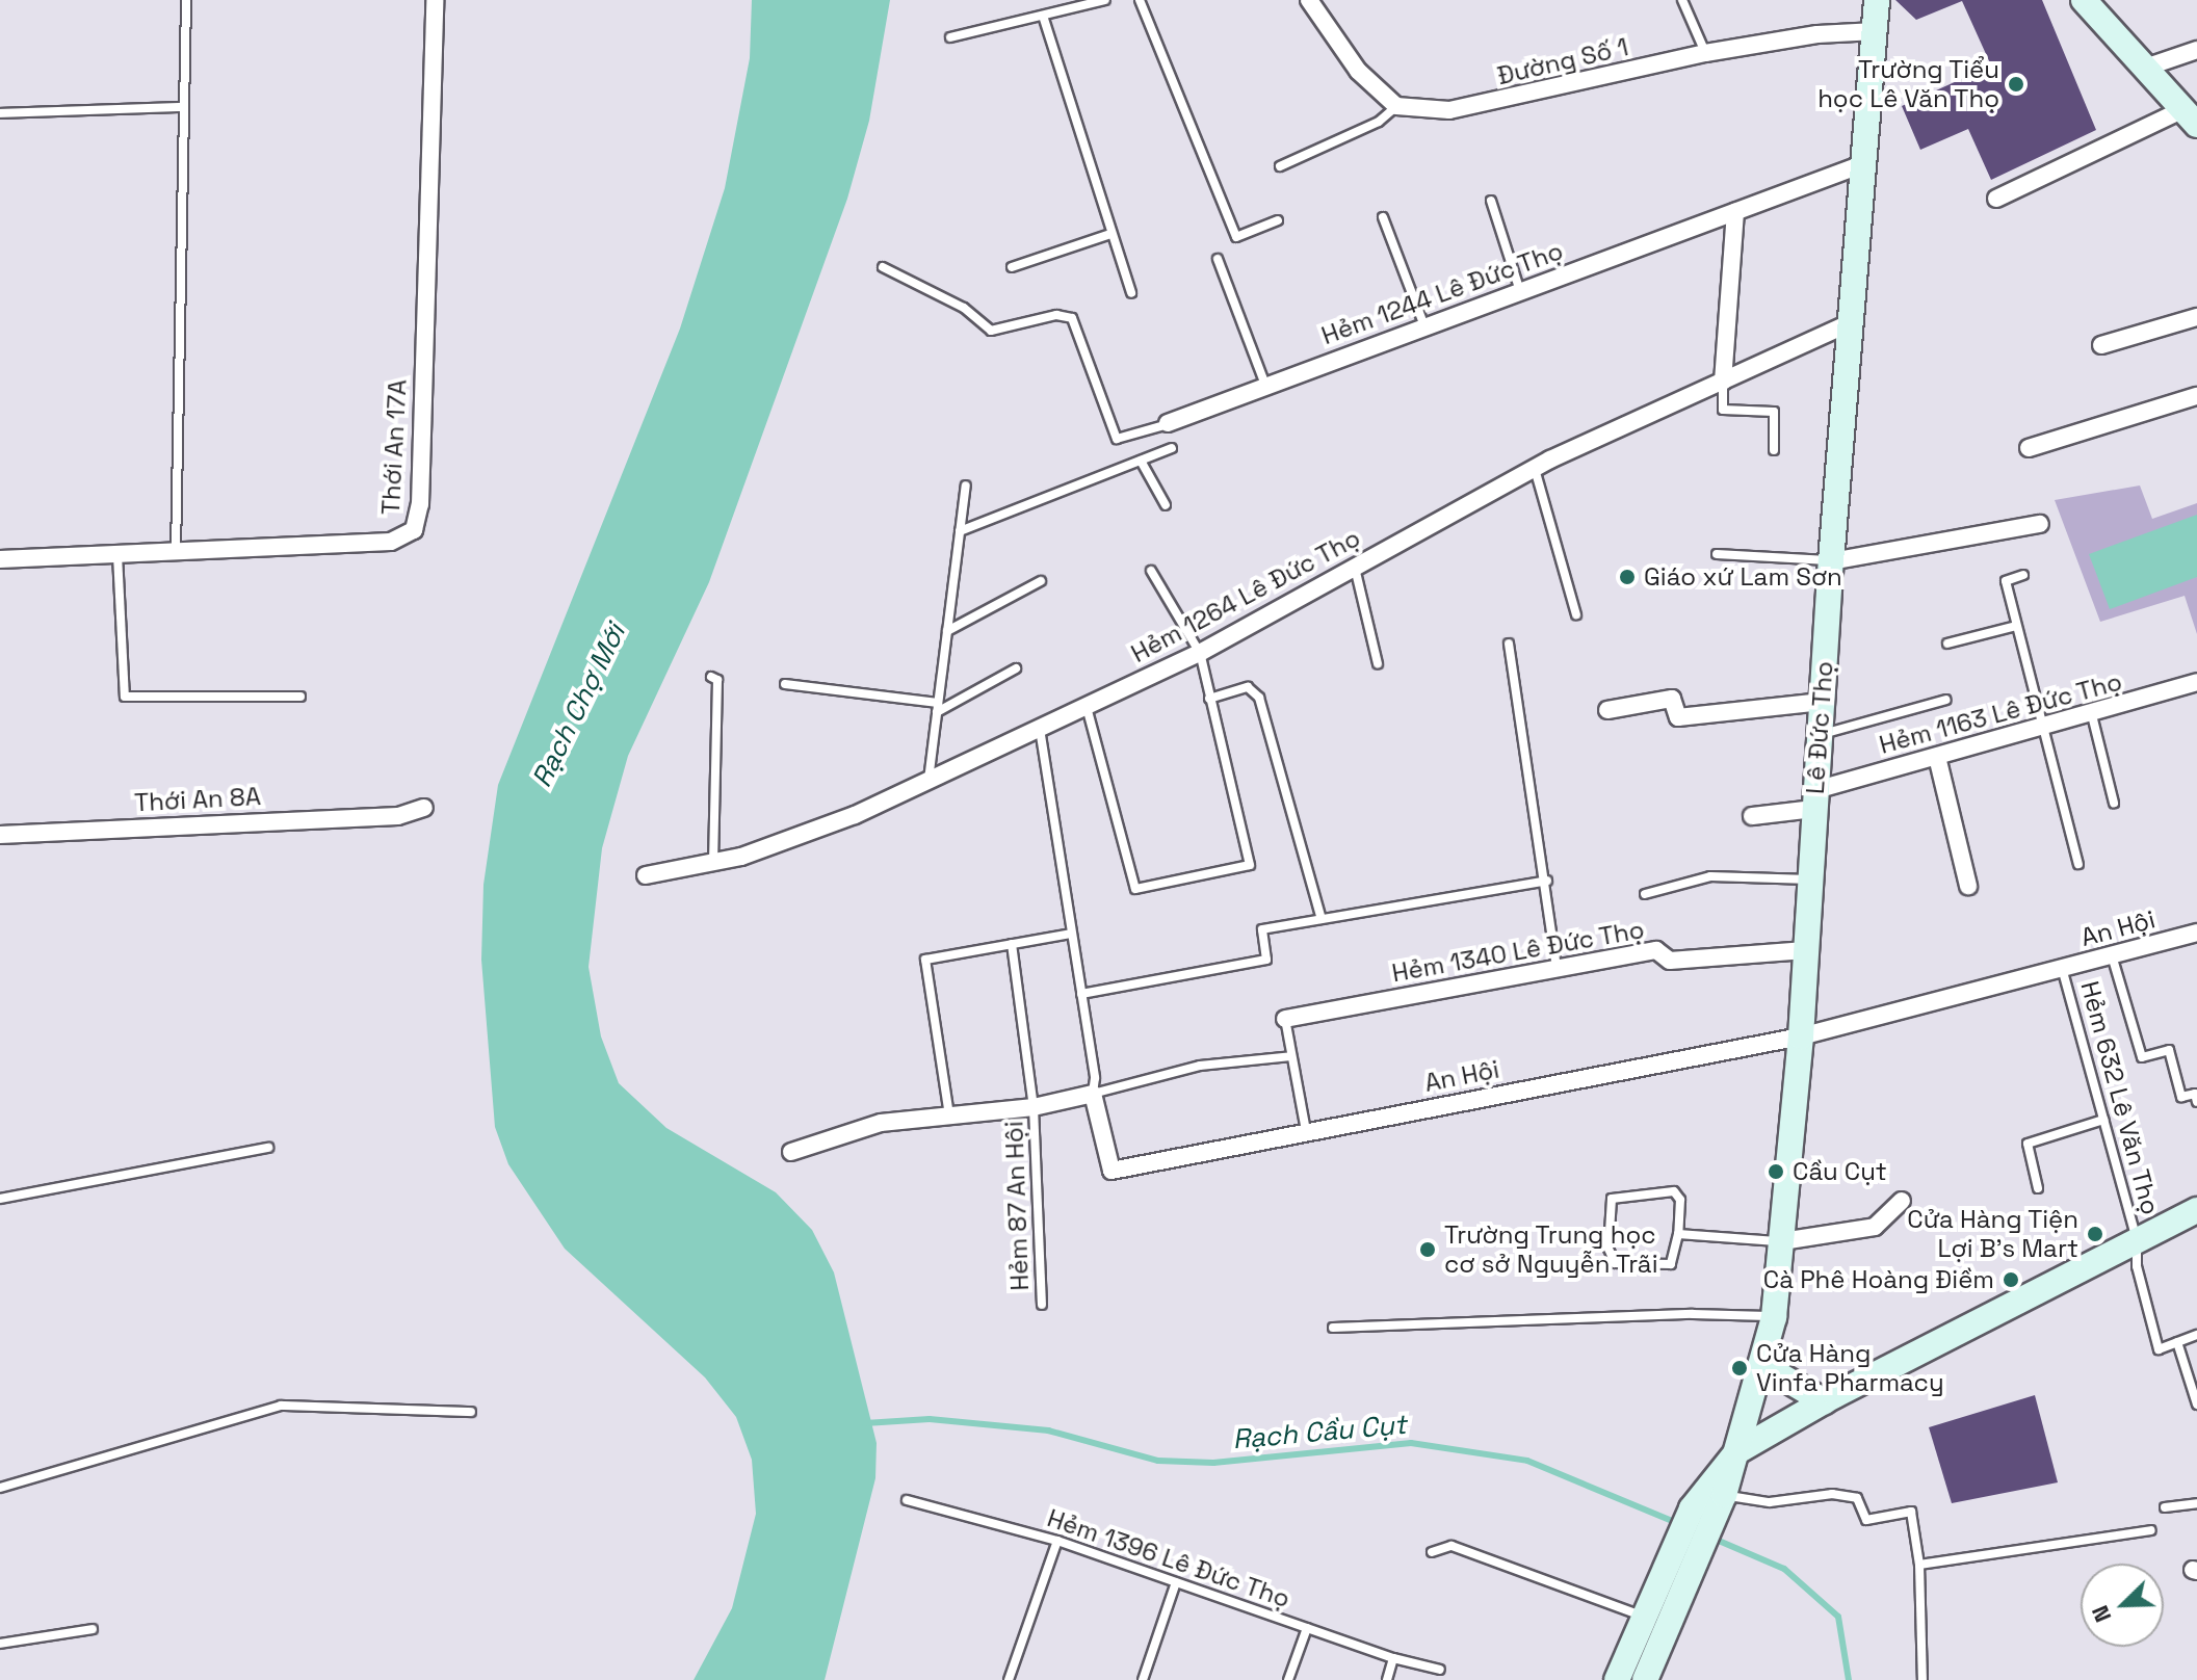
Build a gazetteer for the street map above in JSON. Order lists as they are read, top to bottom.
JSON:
{
  "streets": {
    "main road": ["Lê Đức Thọ"],
    "street": [
      "Đường Số 1",
      "Hẻm 1244 Lê Đức Thọ",
      "Thới An 17A",
      "Hẻm 1264 Lê Đức Thọ",
      "Hẻm 1163 Lê Đức Thọ",
      "Thới An 8A",
      "An Hội",
      "Hẻm 1340 Lê Đức Thọ"
    ],
    "lane": ["Hẻm 632 Lê Văn Thọ", "Hẻm 87 An Hội", "Hẻm 1396 Lê Đức Thọ"]
  },
  "crossings": [
    ["Đường Số 1", "Lê Đức Thọ"],
    ["Hẻm 1244 Lê Đức Thọ", "Lê Đức Thọ"],
    ["Hẻm 1264 Lê Đức Thọ", "Lê Đức Thọ"],
    ["Hẻm 1163 Lê Đức Thọ", "Lê Đức Thọ"],
    ["Lê Đức Thọ", "An Hội"],
    ["Lê Đức Thọ", "Hẻm 1340 Lê Đức Thọ"],
    ["An Hội", "Hẻm 632 Lê Văn Thọ"]
  ],
  "water": ["Rạch Chợ Mới", "Rạch Cầu Cụt"],
  "places": [
    "Trường Tiểu học Lê Văn Thọ",
    "Giáo xứ Lam Sơn",
    "Cầu Cụt",
    "Cửa Hàng Tiện Lợi B's Mart",
    "Trường Trung học cơ sở Nguyễn Trãi",
    "Cà Phê Hoàng Điềm",
    "Cửa Hàng Vinfa Pharmacy"
  ],
  "north": "bottom left"
}
